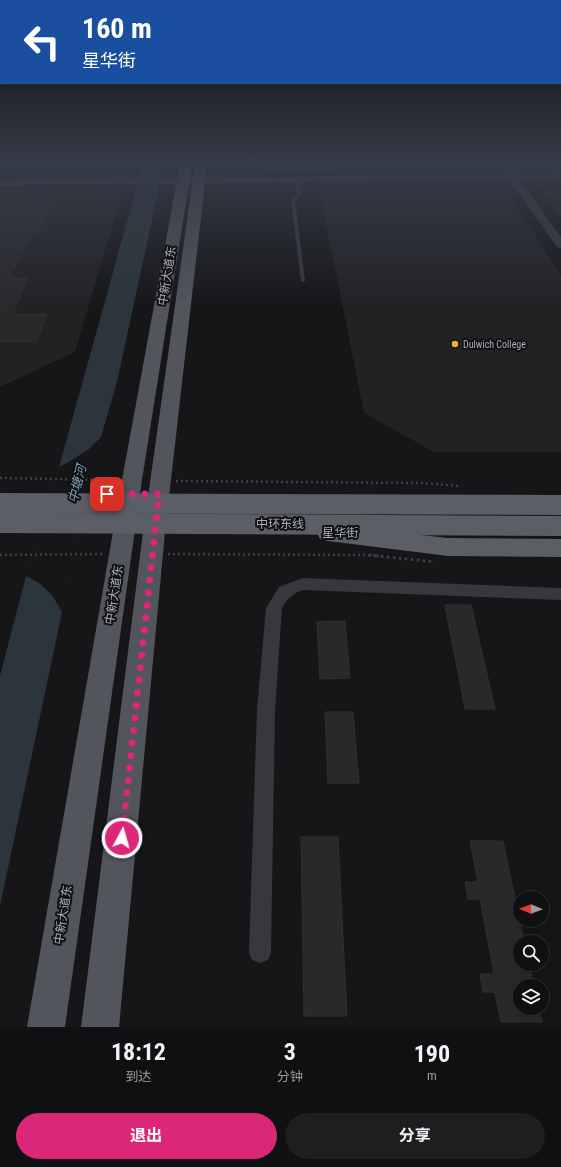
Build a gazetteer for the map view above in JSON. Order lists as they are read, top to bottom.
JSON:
{
  "streets": {
    "highway": ["中环东线"],
    "main road": ["中新大道东", "星华街"]
  },
  "crossings": [
    ["中新大道东", "星华街"]
  ],
  "water": ["中塘河"],
  "places": ["Dulwich College"],
  "north": "left",
  "page": {
    "turn": ["160 m", "星华街"],
    "eta": [
      "18:12",
      "到达",
      "3",
      "分钟",
      "190",
      "m"
    ],
    "buttons": ["退出", "分享"]
  }
}
